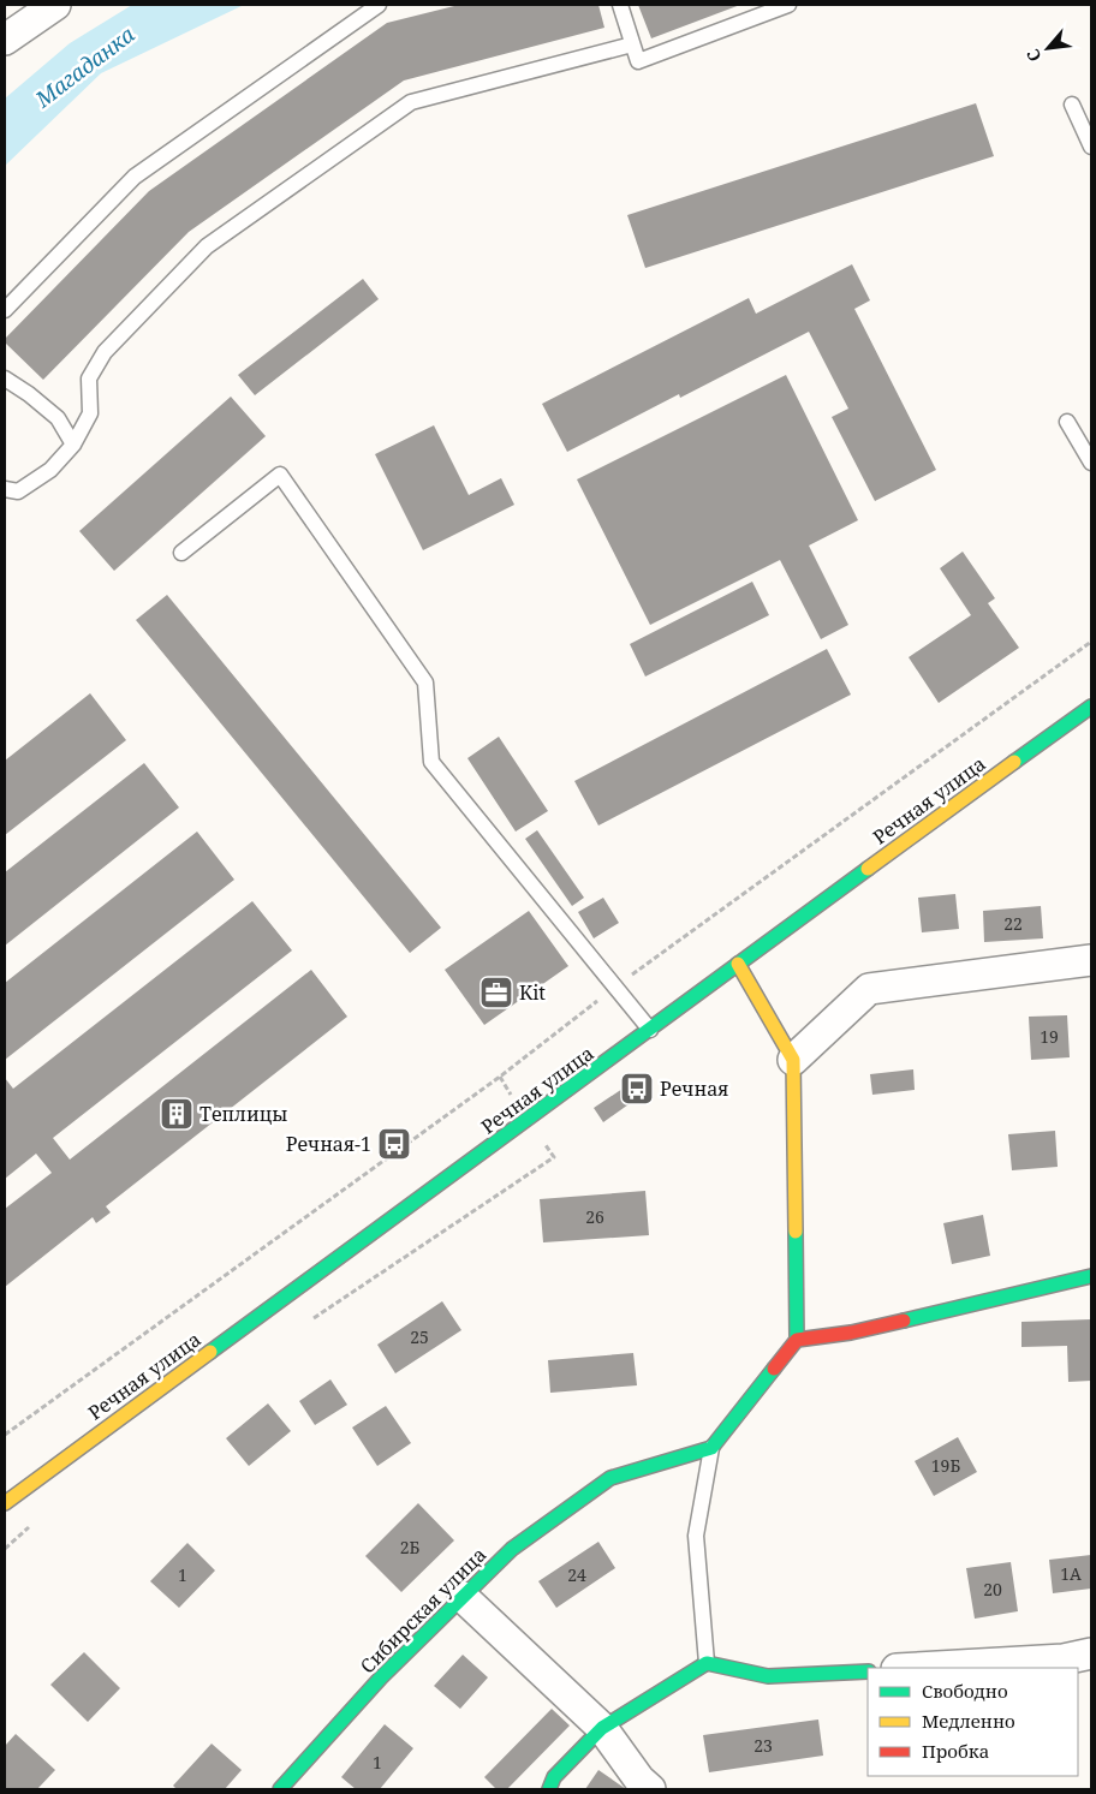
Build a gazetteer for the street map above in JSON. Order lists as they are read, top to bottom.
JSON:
{
  "streets": {
    "street": ["Речная улица", "Сибирская улица"]
  },
  "water": ["Магаданка"],
  "places": {
    "office": ["Kit"],
    "bus stop": ["Речная", "Речная-1"],
    "building": ["Теплицы"]
  },
  "house_numbers": [
    "22",
    "19",
    "26",
    "25",
    "19Б",
    "2Б",
    "1А",
    "1",
    "24",
    "20",
    "23",
    "1"
  ],
  "legend": ["Свободно", "Медленно", "Пробка"],
  "north": "bottom left"
}
